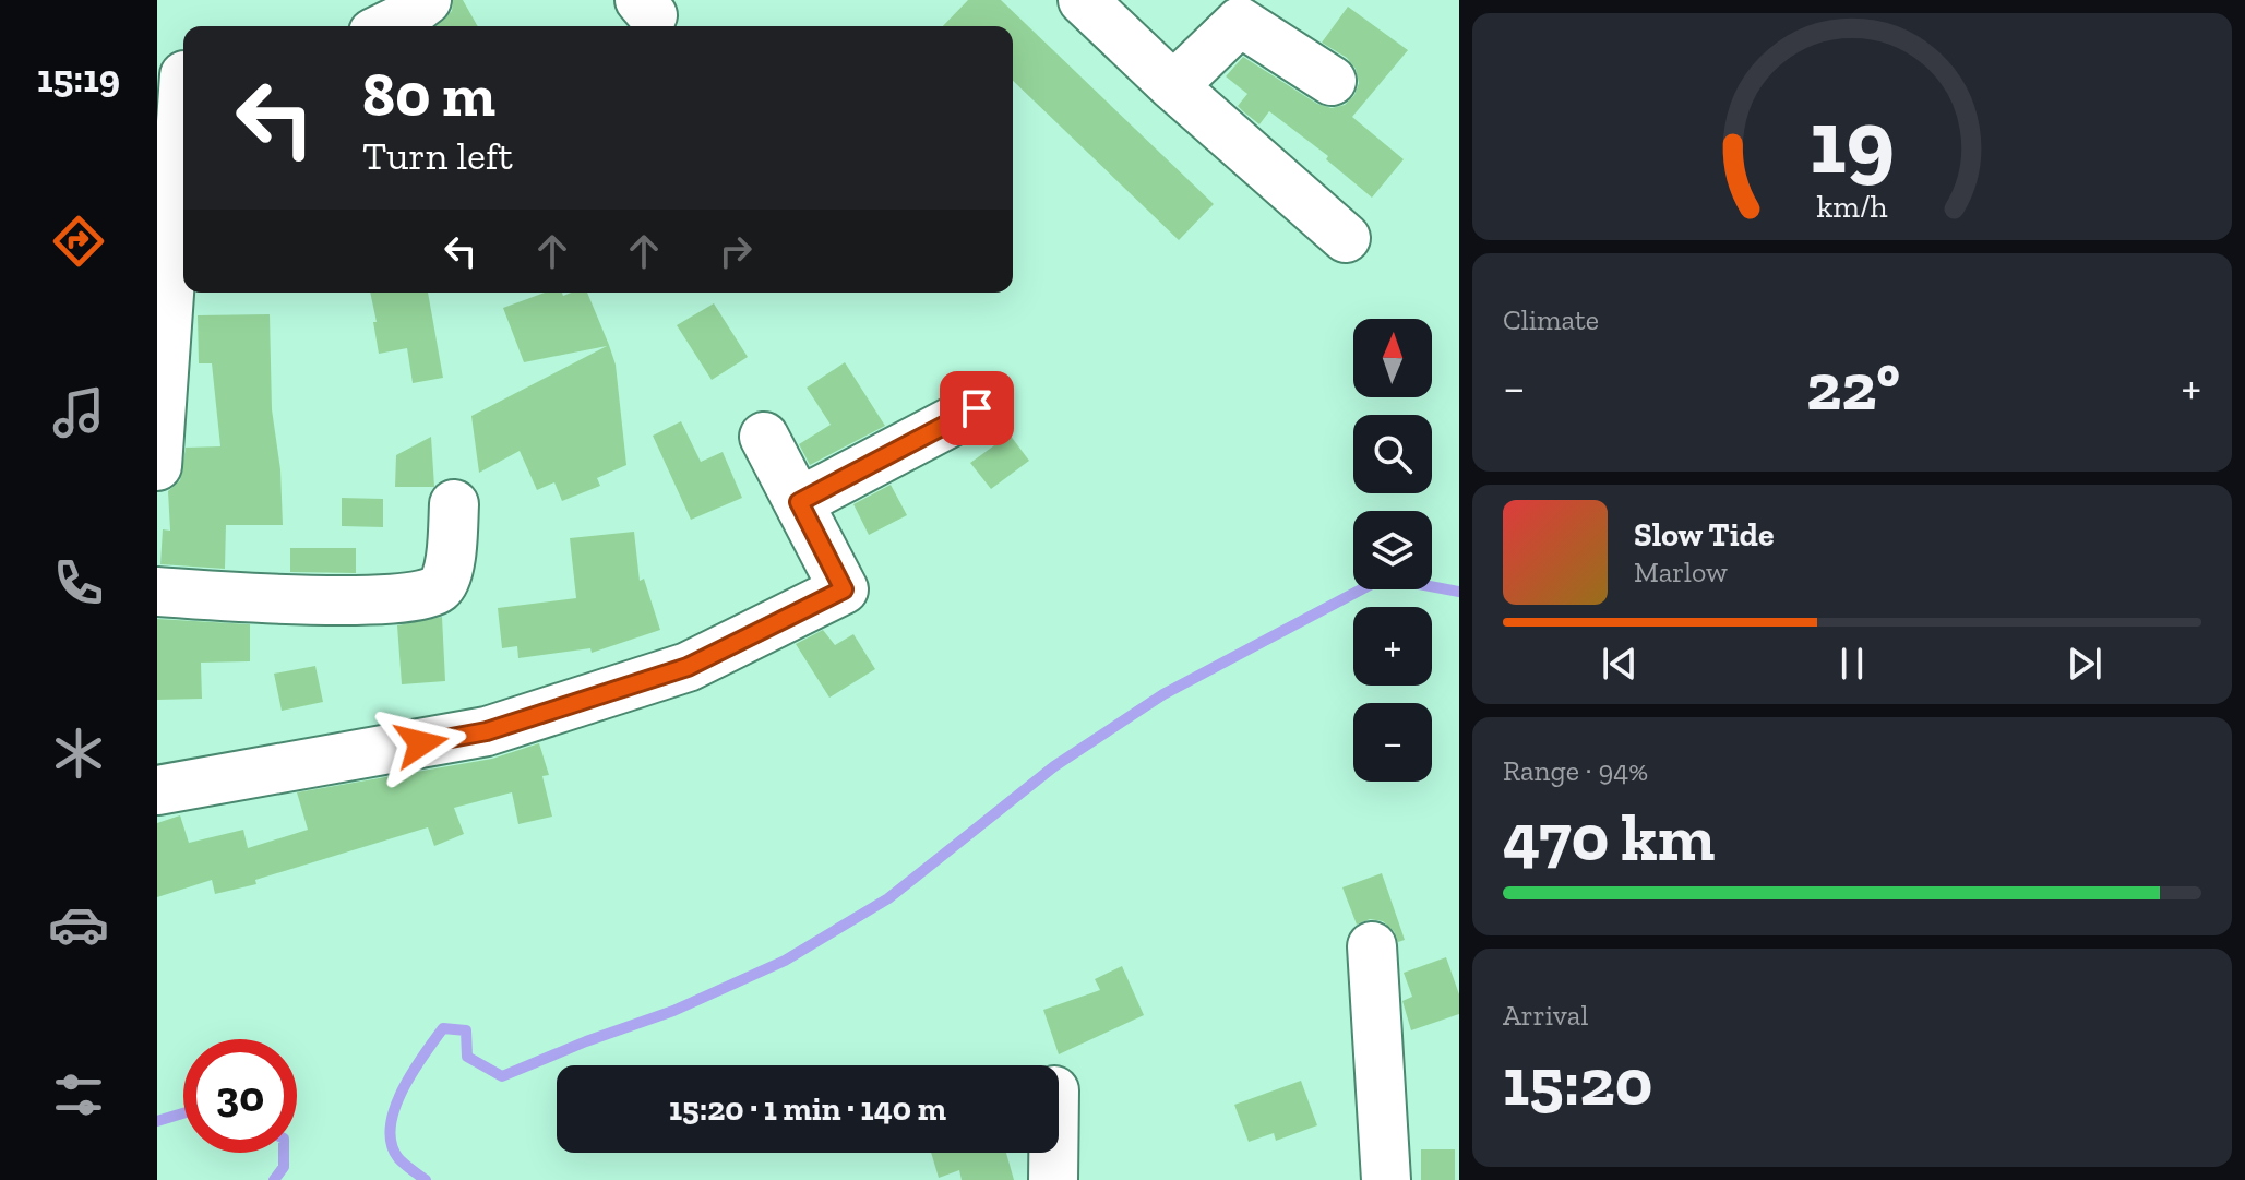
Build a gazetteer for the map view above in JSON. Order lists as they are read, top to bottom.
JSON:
{
  "north": "top",
  "page": {
    "tabs": "15:19",
    "turn": ["80 m", "Turn left"],
    "tile": [
      "Climate",
      ["Range · 94%", "470 km"],
      ["Arrival", "15:20"]
    ],
    "map_buttons": ["+", "−"],
    "heat": ["−", "22°", "+"],
    "song": ["Slow Tide", "Marlow"],
    "limit": "30",
    "trip": "15:20 · 1 min · 140 m",
    "gauge": ["19", "km/h"]
  }
}
